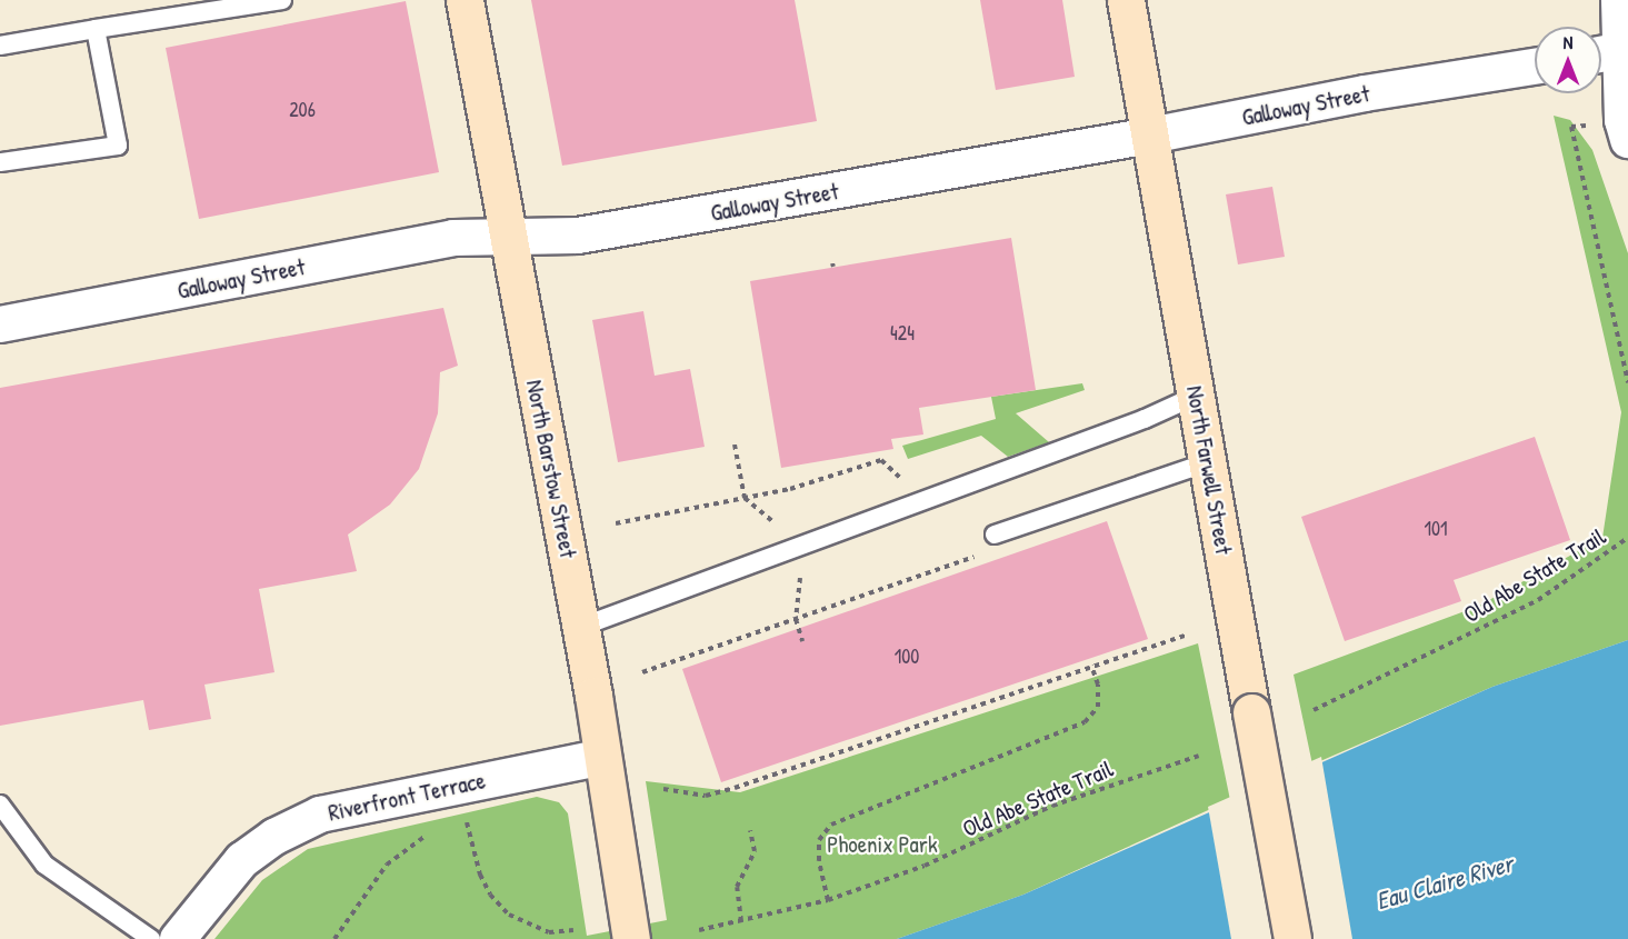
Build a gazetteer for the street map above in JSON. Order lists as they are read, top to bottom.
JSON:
{
  "streets": {
    "main road": ["North Barstow Street", "North Farwell Street"],
    "street": ["Galloway Street", "Riverfront Terrace"],
    "path": ["Old Abe State Trail"]
  },
  "crossings": [
    ["Galloway Street", "North Barstow Street"],
    ["Galloway Street", "North Farwell Street"],
    ["North Barstow Street", "Riverfront Terrace"]
  ],
  "water": ["Eau Claire River"],
  "parks": ["Phoenix Park"],
  "house_numbers": [
    "206",
    "424",
    "101",
    "100"
  ],
  "north": "top"
}
